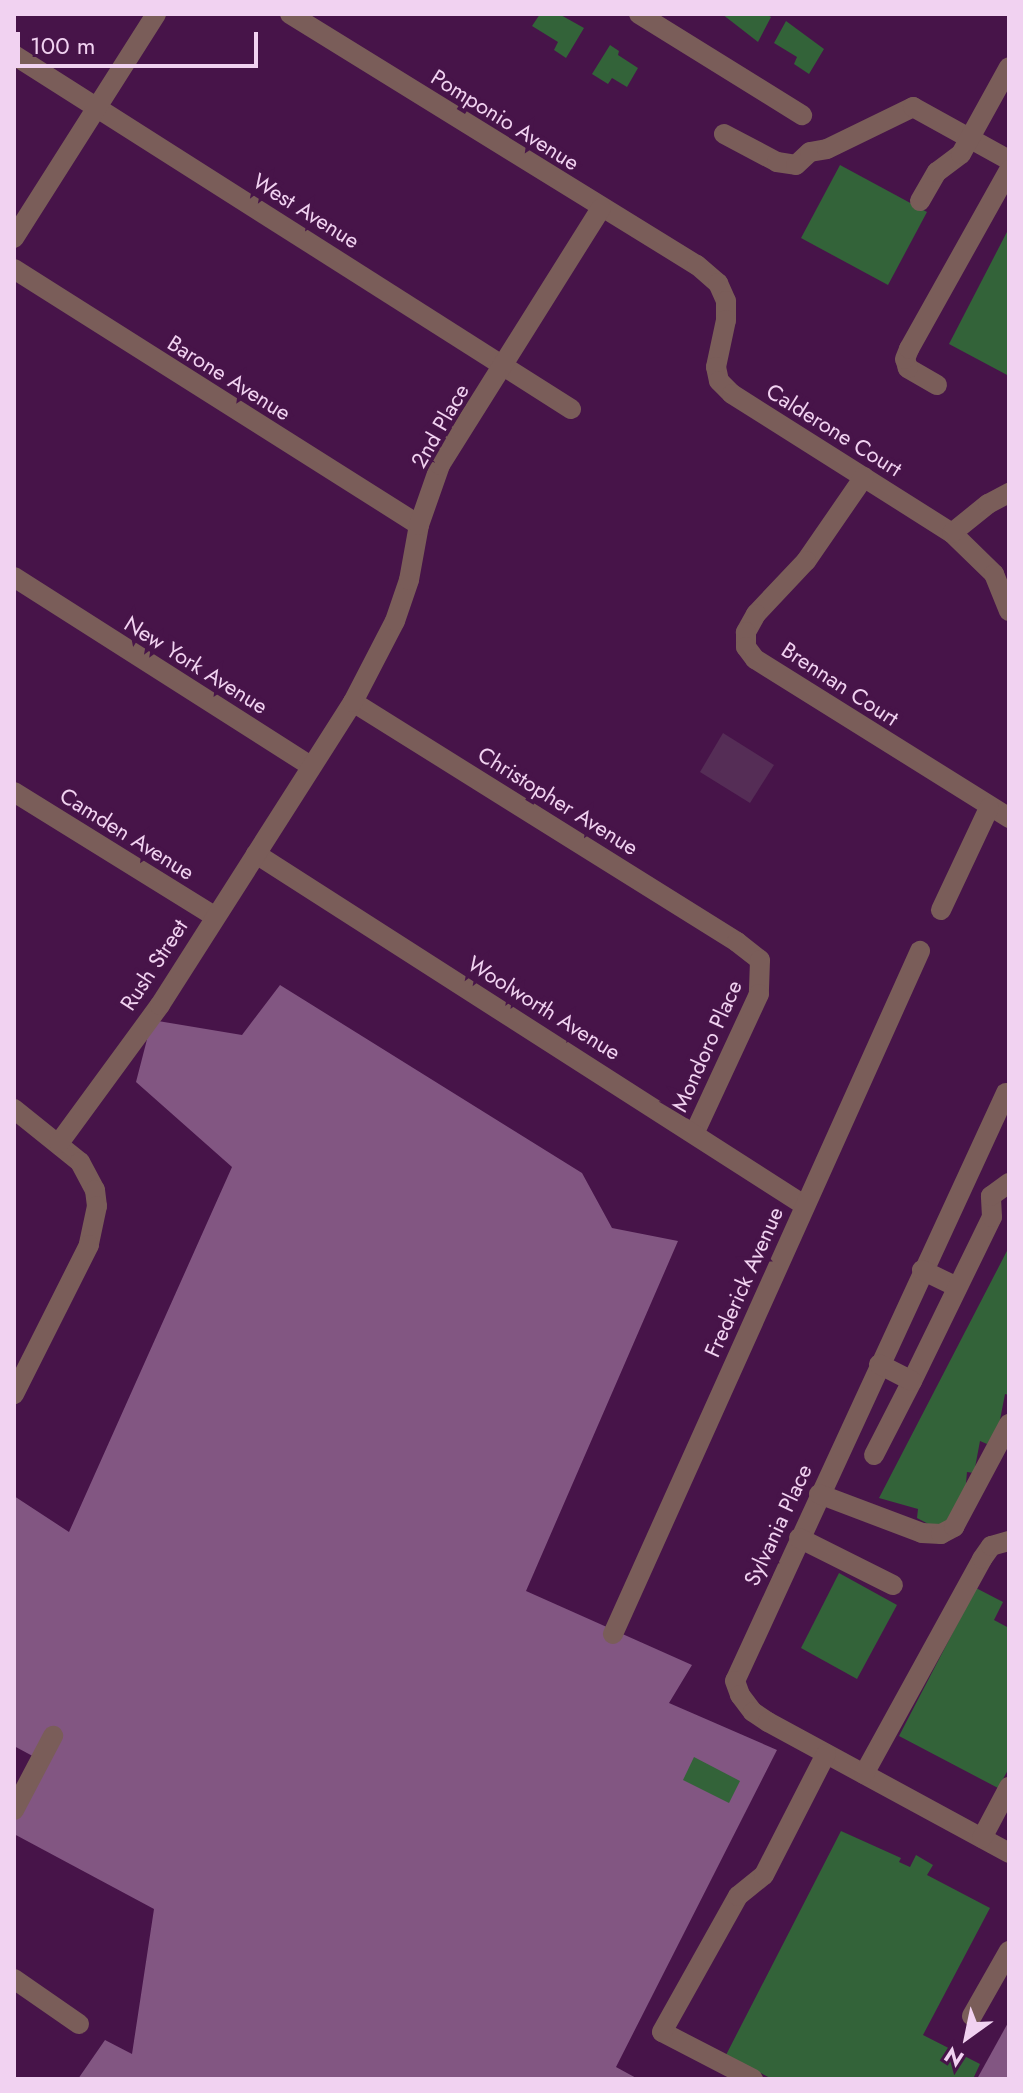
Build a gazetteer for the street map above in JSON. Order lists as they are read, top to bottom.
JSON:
{
  "streets": {
    "street": [
      "Pomponio Avenue",
      "West Avenue",
      "Barone Avenue",
      "2nd Place",
      "Calderone Court",
      "New York Avenue",
      "Brennan Court",
      "Christopher Avenue",
      "Camden Avenue",
      "Rush Street",
      "Woolworth Avenue",
      "Mondoro Place",
      "Frederick Avenue",
      "Sylvania Place"
    ]
  },
  "crossings": [
    ["Pomponio Avenue", "2nd Place"],
    ["Pomponio Avenue", "Calderone Court"],
    ["West Avenue", "2nd Place"],
    ["Barone Avenue", "2nd Place"],
    ["2nd Place", "New York Avenue"],
    ["2nd Place", "Christopher Avenue"],
    ["2nd Place", "Rush Street"],
    ["Calderone Court", "Brennan Court"],
    ["New York Avenue", "Rush Street"],
    ["Christopher Avenue", "Mondoro Place"],
    ["Camden Avenue", "Rush Street"],
    ["Rush Street", "Woolworth Avenue"],
    ["Woolworth Avenue", "Mondoro Place"],
    ["Woolworth Avenue", "Frederick Avenue"]
  ],
  "scale_bar": "100 m",
  "north": "bottom left"
}
